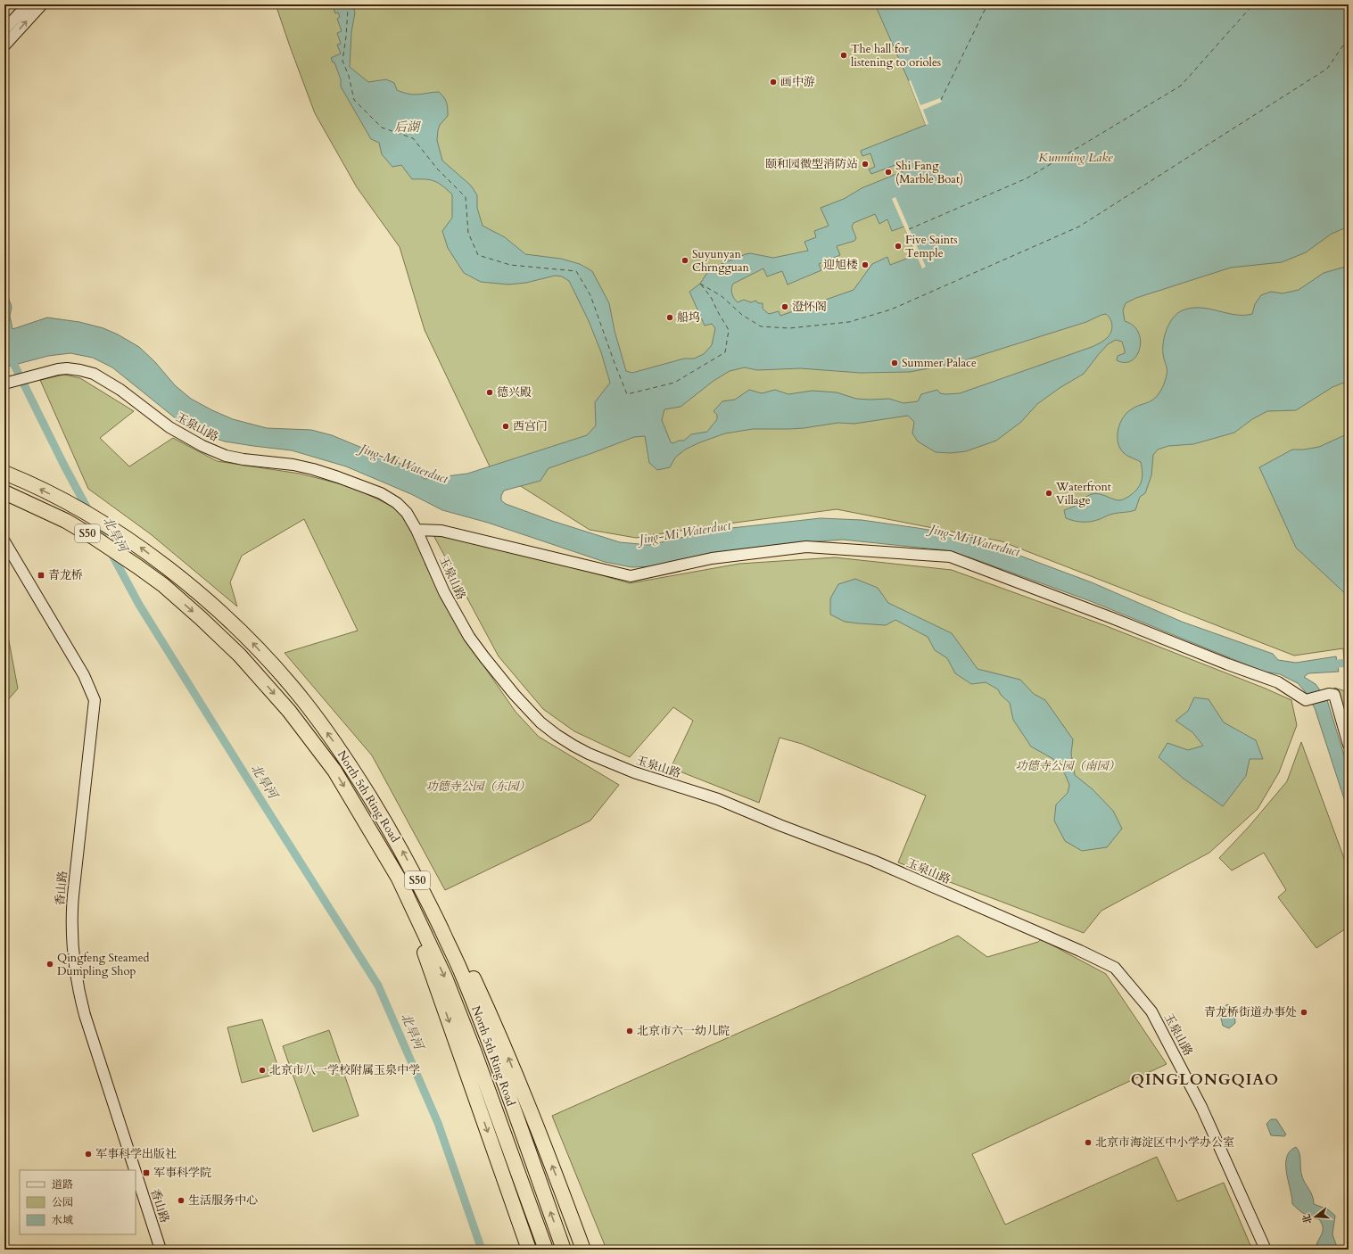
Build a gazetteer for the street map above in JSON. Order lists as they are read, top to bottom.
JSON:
{
  "streets": {
    "highway": ["S50", "North 5th Ring Road"],
    "street": ["玉泉山路", "香山路"]
  },
  "districts": ["QINGLONGQIAO"],
  "water": [
    "后湖",
    "Kunming Lake",
    "Jing-Mi Waterduct",
    "北旱河"
  ],
  "parks": ["功德寺公园（南园）", "功德寺公园（东园）"],
  "places": {
    "other": [
      "The hall for listening to orioles",
      "画中游",
      "颐和园微型消防站",
      "Shi Fang (Marble Boat)",
      "Five Saints Temple",
      "Suyunyan Chrngguan",
      "迎旭楼",
      "澄怀阁",
      "船坞",
      "Summer Palace",
      "德兴殿",
      "西宫门",
      "Waterfront Village",
      "Qingfeng Steamed Dumpling Shop",
      "青龙桥街道办事处",
      "北京市六一幼儿院",
      "北京市八一学校附属玉泉中学",
      "北京市海淀区中小学办公室",
      "军事科学出版社",
      "生活服务中心"
    ],
    "transit": ["青龙桥", "军事科学院"]
  },
  "legend": ["道路", "公园", "水域"],
  "north": "left"
}
